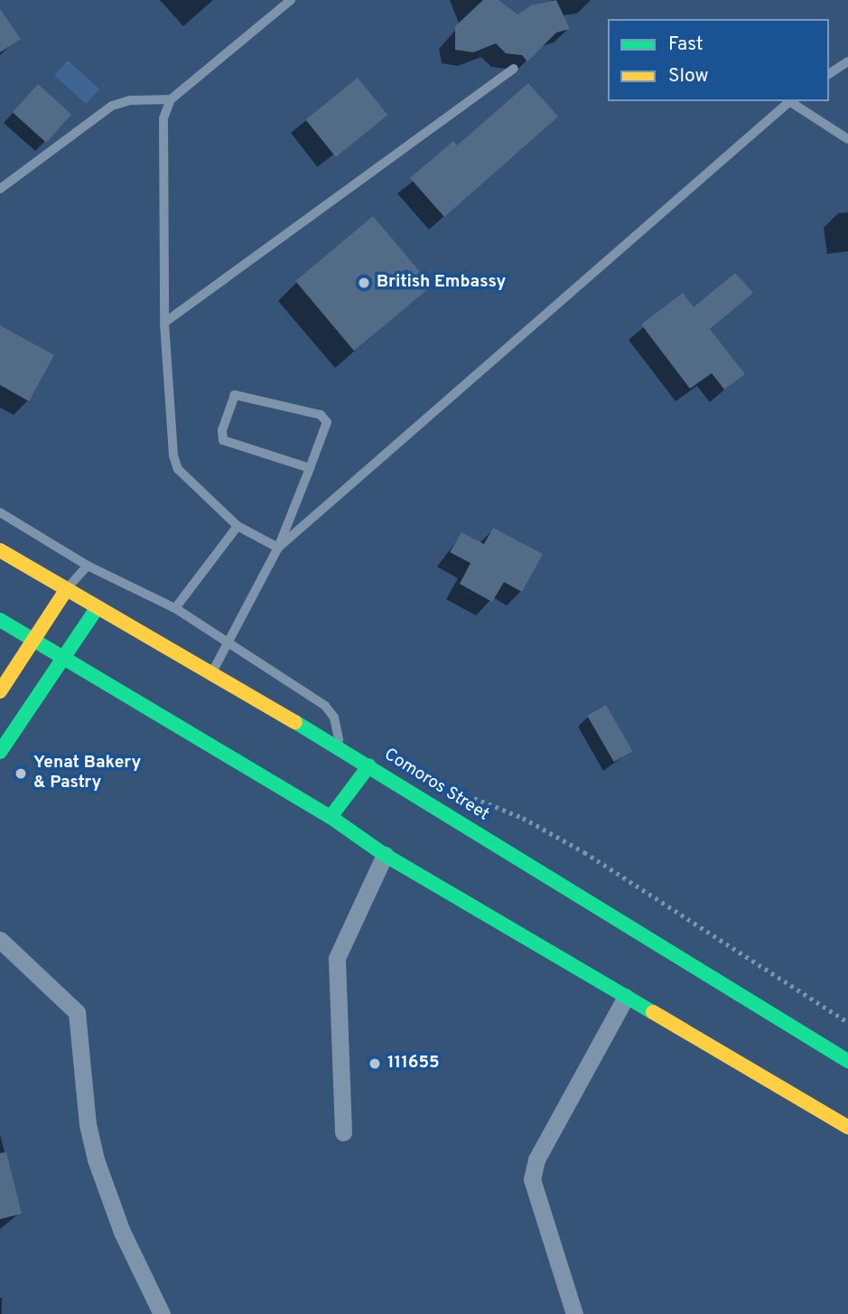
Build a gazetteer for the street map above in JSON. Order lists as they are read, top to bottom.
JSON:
{
  "streets": {
    "main road": ["Comoros Street"]
  },
  "places": ["British Embassy", "Yenat Bakery & Pastry", "111655"],
  "legend": ["Fast", "Slow"]
}
